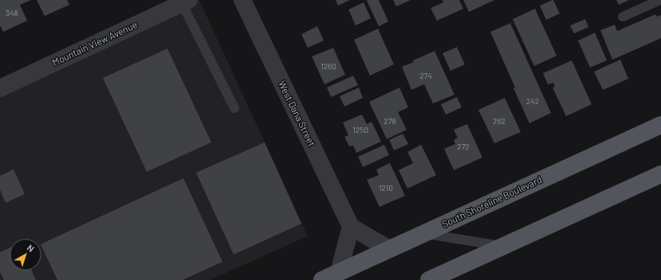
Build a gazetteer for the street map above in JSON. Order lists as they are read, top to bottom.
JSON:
{
  "streets": {
    "main road": ["South Shoreline Boulevard"],
    "street": ["Mountain View Avenue", "West Dana Street"]
  },
  "house_numbers": [
    "348",
    "1260",
    "274",
    "242",
    "278",
    "262",
    "1250",
    "272",
    "1210"
  ],
  "north": "top right"
}
